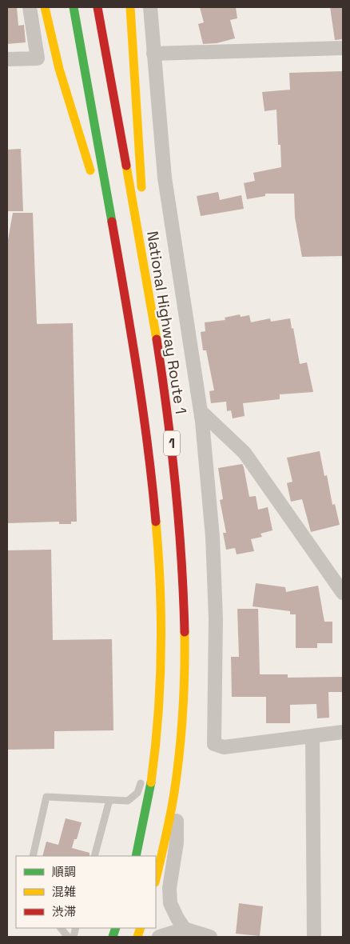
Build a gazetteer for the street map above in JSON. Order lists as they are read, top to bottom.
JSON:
{
  "streets": {
    "highway": ["National Highway Route 1", "1"]
  },
  "crossings": [
    ["National Highway Route 1", "1"]
  ],
  "legend": ["順調", "混雑", "渋滞"]
}
